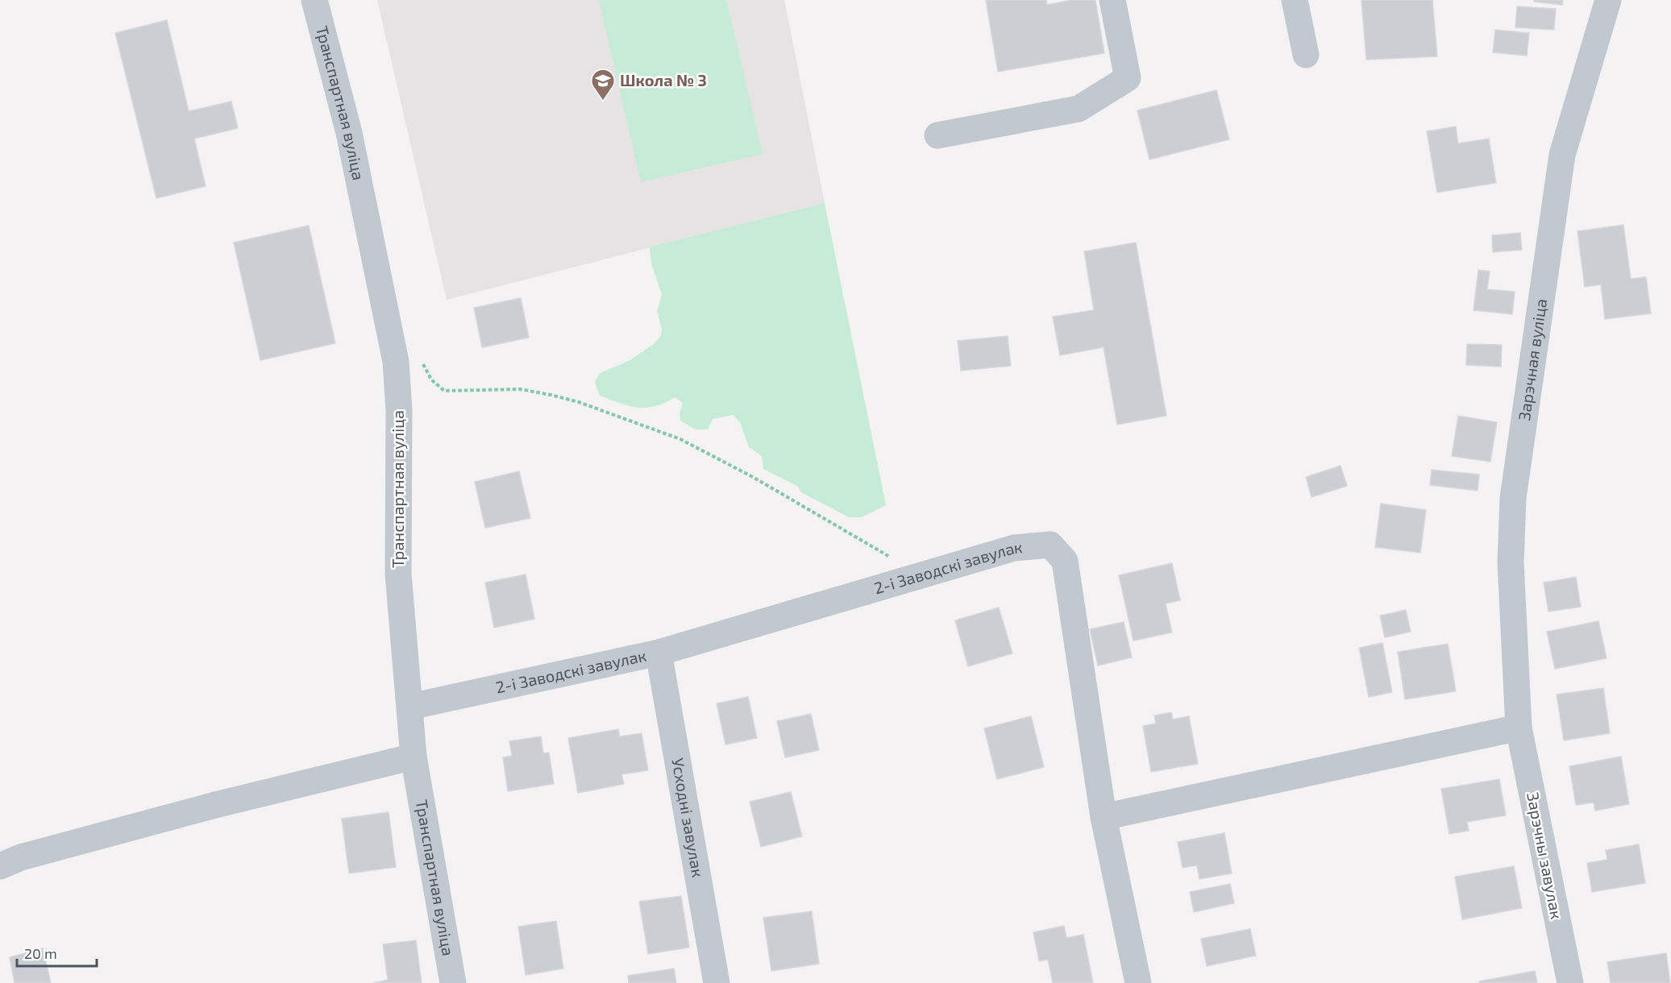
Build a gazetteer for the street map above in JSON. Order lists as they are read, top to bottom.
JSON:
{
  "streets": {
    "street": [
      "Транспартная вуліца",
      "Зарэчная вуліца",
      "2-і Заводскі завулак",
      "Усходні завулак",
      "Зарэчны завулак"
    ]
  },
  "crossings": [
    ["Транспартная вуліца", "2-і Заводскі завулак"],
    ["Зарэчная вуліца", "Зарэчны завулак"],
    ["2-і Заводскі завулак", "Усходні завулак"]
  ],
  "places": {
    "school or university": ["Школа № 3"]
  },
  "scale_bar": "20 m"
}
